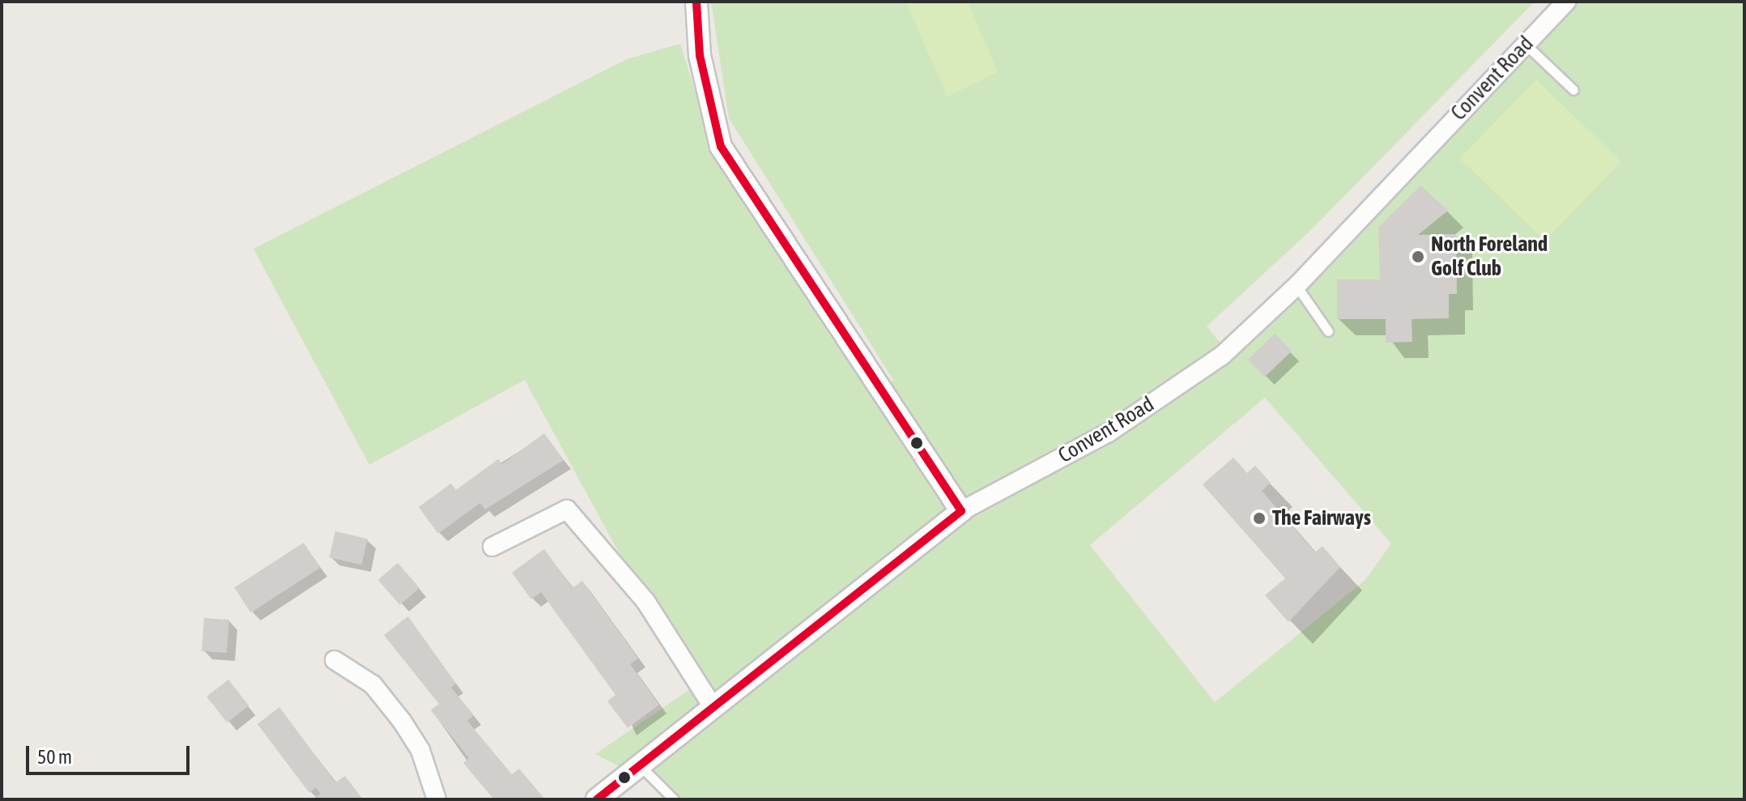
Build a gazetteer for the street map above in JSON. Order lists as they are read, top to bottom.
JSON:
{
  "streets": {
    "street": ["Convent Road"]
  },
  "places": ["North Foreland Golf Club", "The Fairways"],
  "scale_bar": "50 m"
}
